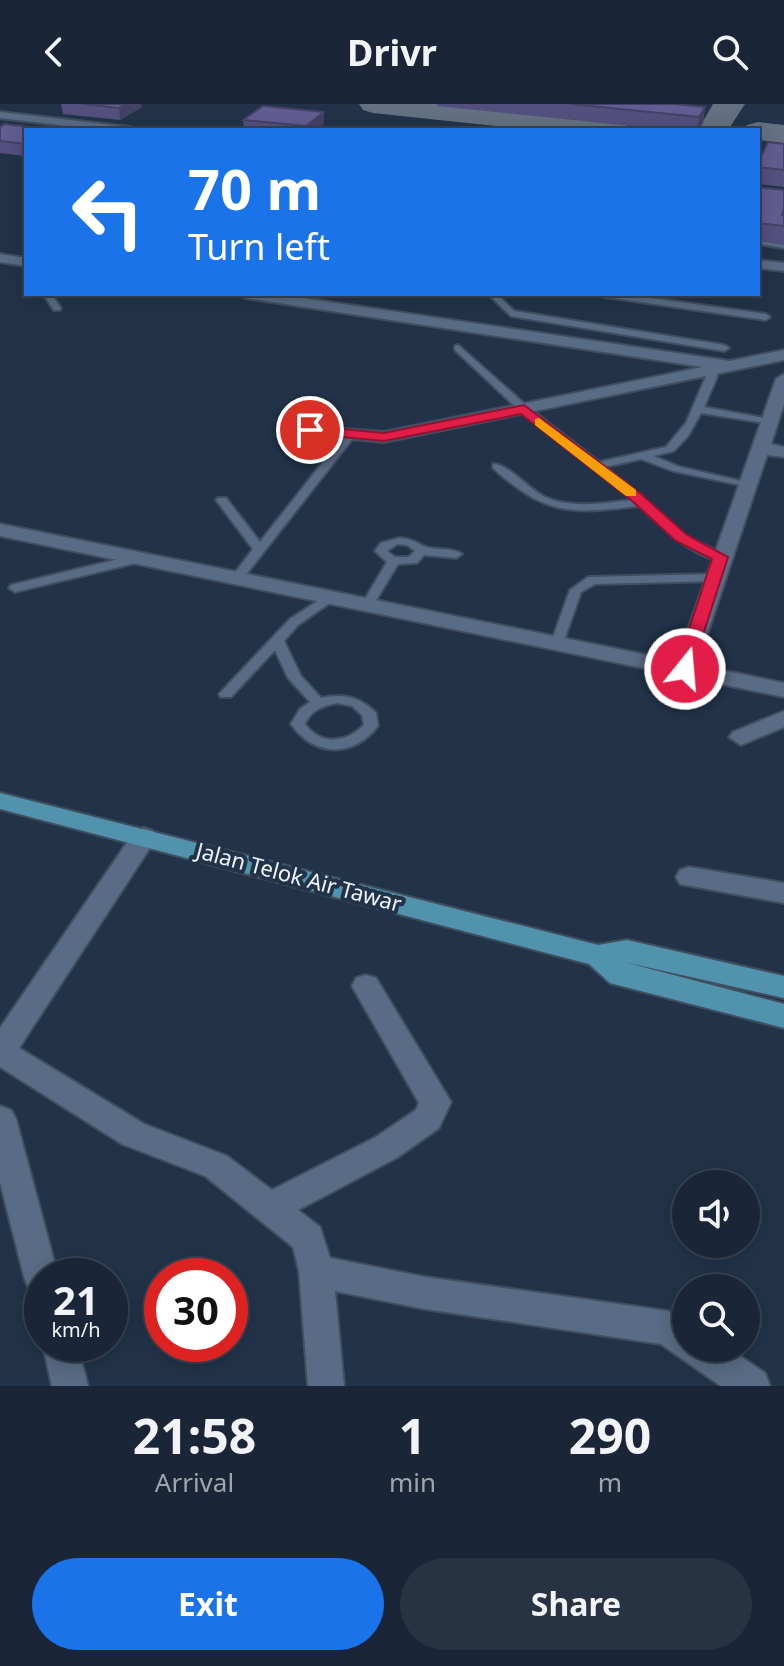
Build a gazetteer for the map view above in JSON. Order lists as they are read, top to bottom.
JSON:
{
  "streets": {
    "main road": ["Jalan Telok Air Tawar"]
  },
  "page": {
    "header": "Drivr",
    "turn": ["70 m", "Turn left"],
    "speed": "21 km/h",
    "limit": "30",
    "eta": [
      "21:58",
      "Arrival",
      "1",
      "min",
      "290",
      "m"
    ],
    "buttons": ["Exit", "Share"]
  }
}
